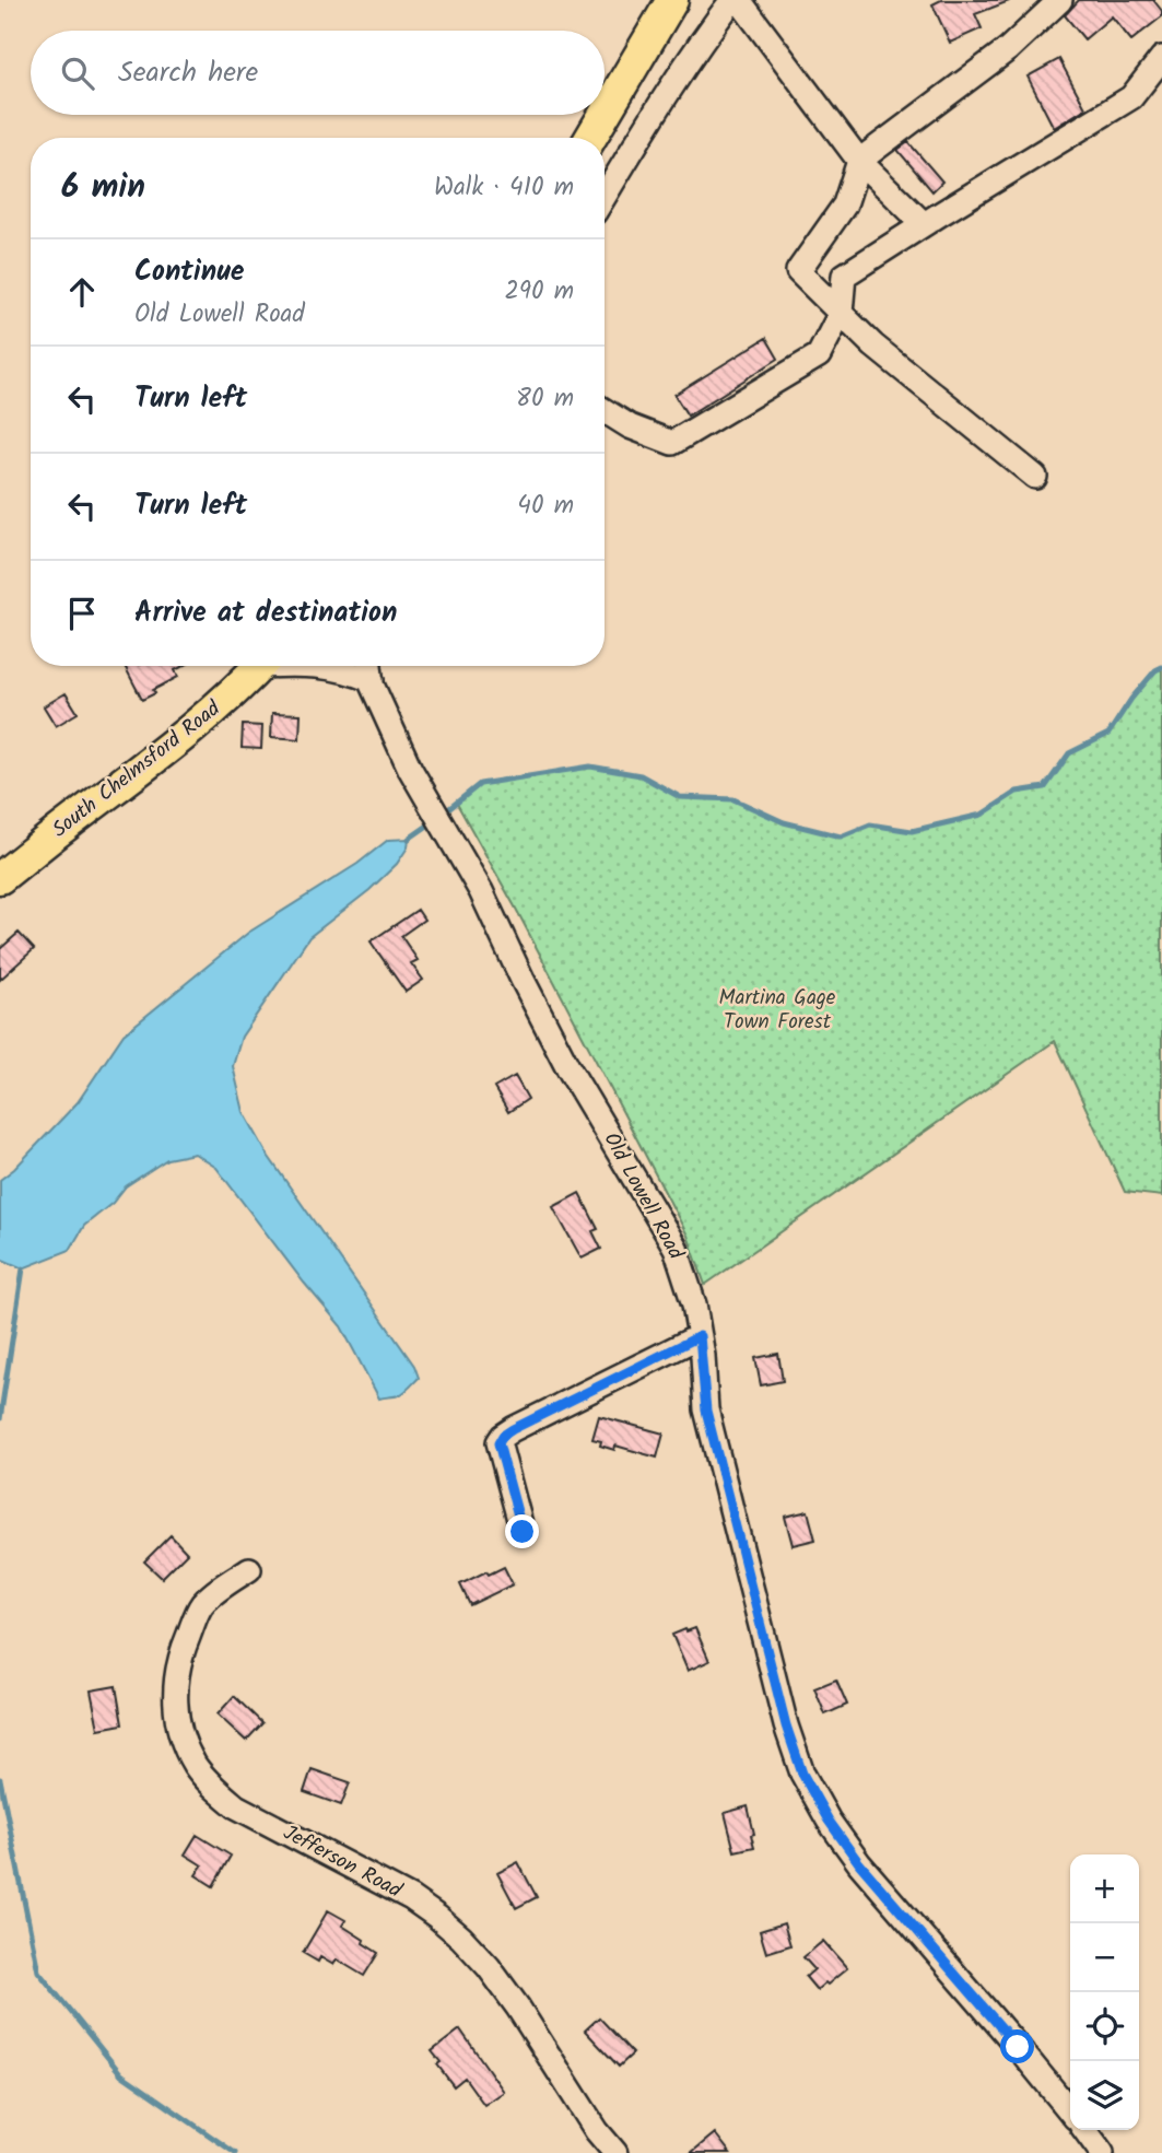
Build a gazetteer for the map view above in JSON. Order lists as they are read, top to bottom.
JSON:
{
  "streets": {
    "main road": ["South Chelmsford Road"],
    "street": ["Old Lowell Road", "Jefferson Road"]
  },
  "parks": ["Martina Gage Town Forest"],
  "page": {
    "search": "Search here",
    "heading": ["6 min", "Walk · 410 m"],
    "list": [
      ["Continue", "Old Lowell Road", "290 m"],
      ["Turn left", "80 m"],
      ["Turn left", "40 m"],
      "Arrive at destination"
    ],
    "map_buttons": ["+", "−"]
  }
}
